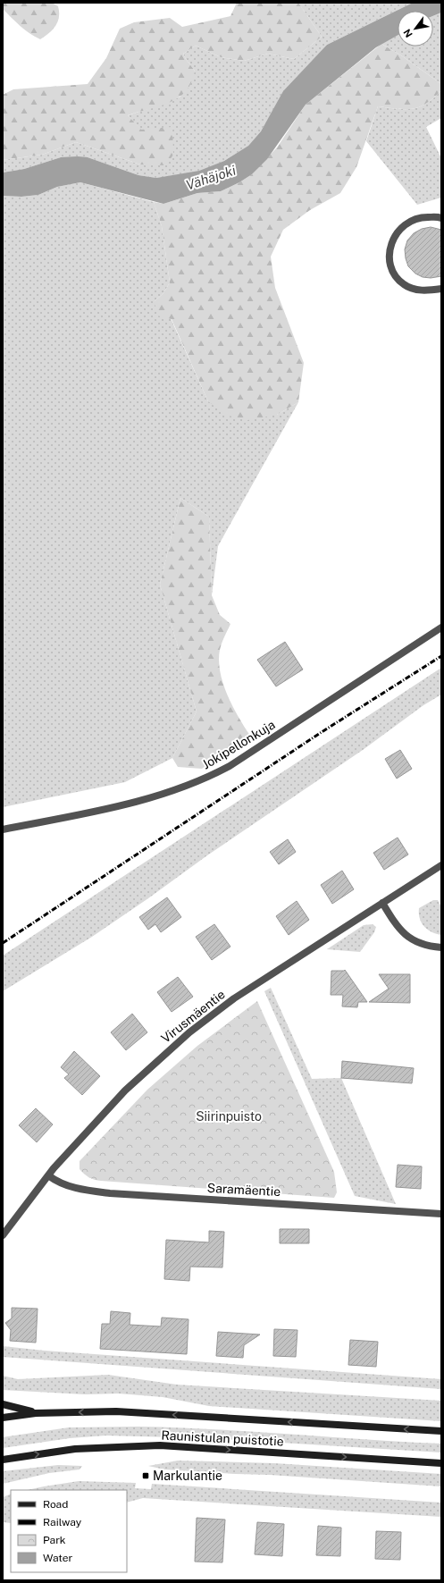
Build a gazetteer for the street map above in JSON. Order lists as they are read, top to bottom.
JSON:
{
  "streets": {
    "main road": ["Raunistulan puistotie"],
    "street": ["Jokipellonkuja", "Virusmäentie", "Saramäentie"]
  },
  "crossings": [
    ["Virusmäentie", "Saramäentie"]
  ],
  "water": ["Vähäjoki"],
  "parks": ["Siirinpuisto"],
  "places": {
    "transit": ["Markulantie"]
  },
  "legend": [
    "Road",
    "Railway",
    "Park",
    "Water"
  ],
  "north": "bottom left"
}
